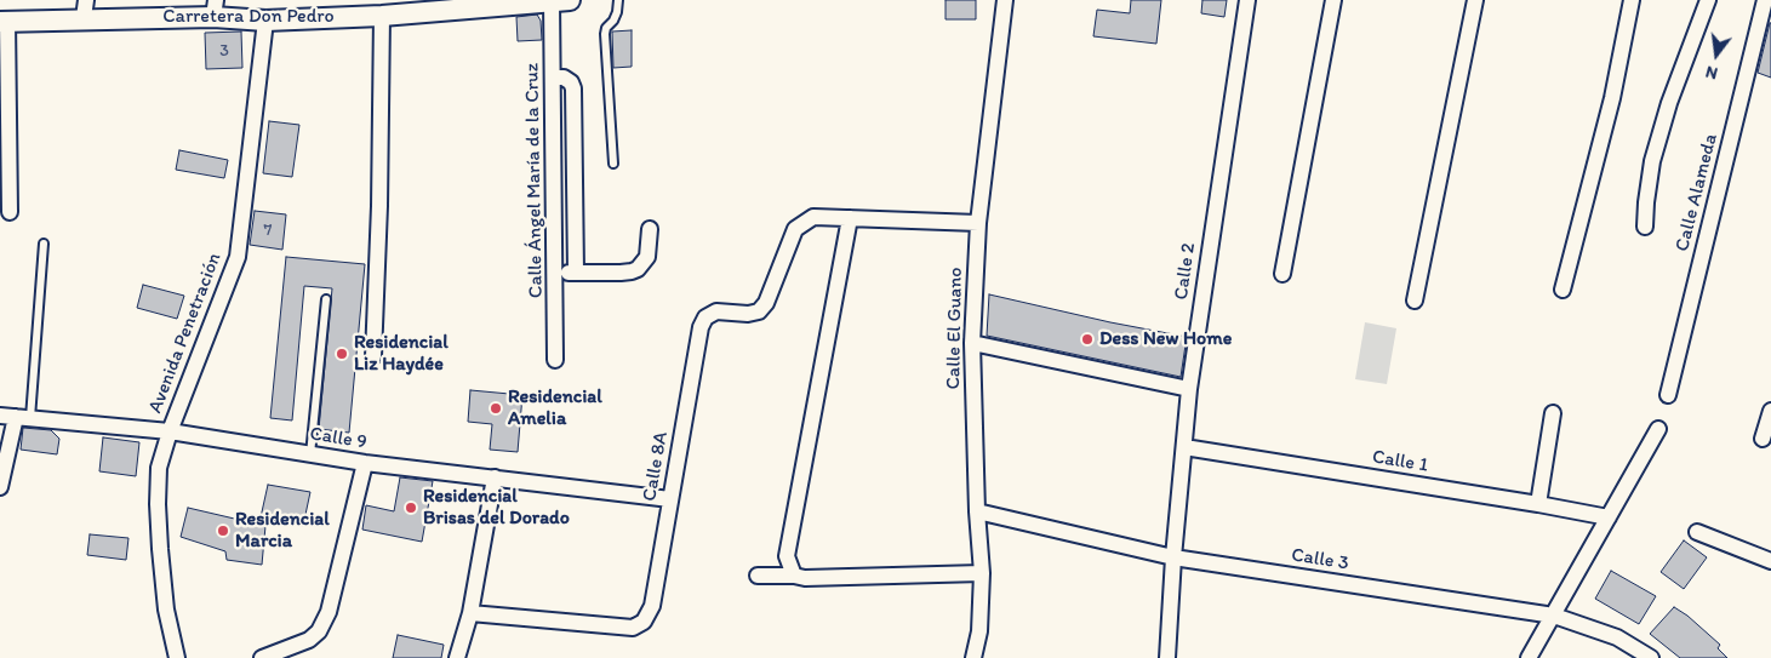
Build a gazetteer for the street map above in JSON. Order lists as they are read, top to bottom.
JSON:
{
  "streets": {
    "street": [
      "Carretera Don Pedro",
      "Calle Ángel María de la Cruz",
      "Calle Alameda",
      "Calle 2",
      "Calle El Guano",
      "Avenida Penetración",
      "Calle 9",
      "Calle 1",
      "Calle 8A",
      "Calle 3"
    ]
  },
  "crossings": [
    ["Carretera Don Pedro", "Calle Ángel María de la Cruz"],
    ["Carretera Don Pedro", "Avenida Penetración"],
    ["Calle 2", "Calle 1"],
    ["Calle 2", "Calle 3"],
    ["Calle El Guano", "Calle 3"],
    ["Avenida Penetración", "Calle 9"],
    ["Calle 9", "Calle 8A"]
  ],
  "places": [
    "Dess New Home",
    "Residencial Liz Haydée",
    "Residencial Amelia",
    "Residencial Brisas del Dorado",
    "Residencial Marcia"
  ],
  "house_numbers": ["3", "7"],
  "north": "bottom"
}
